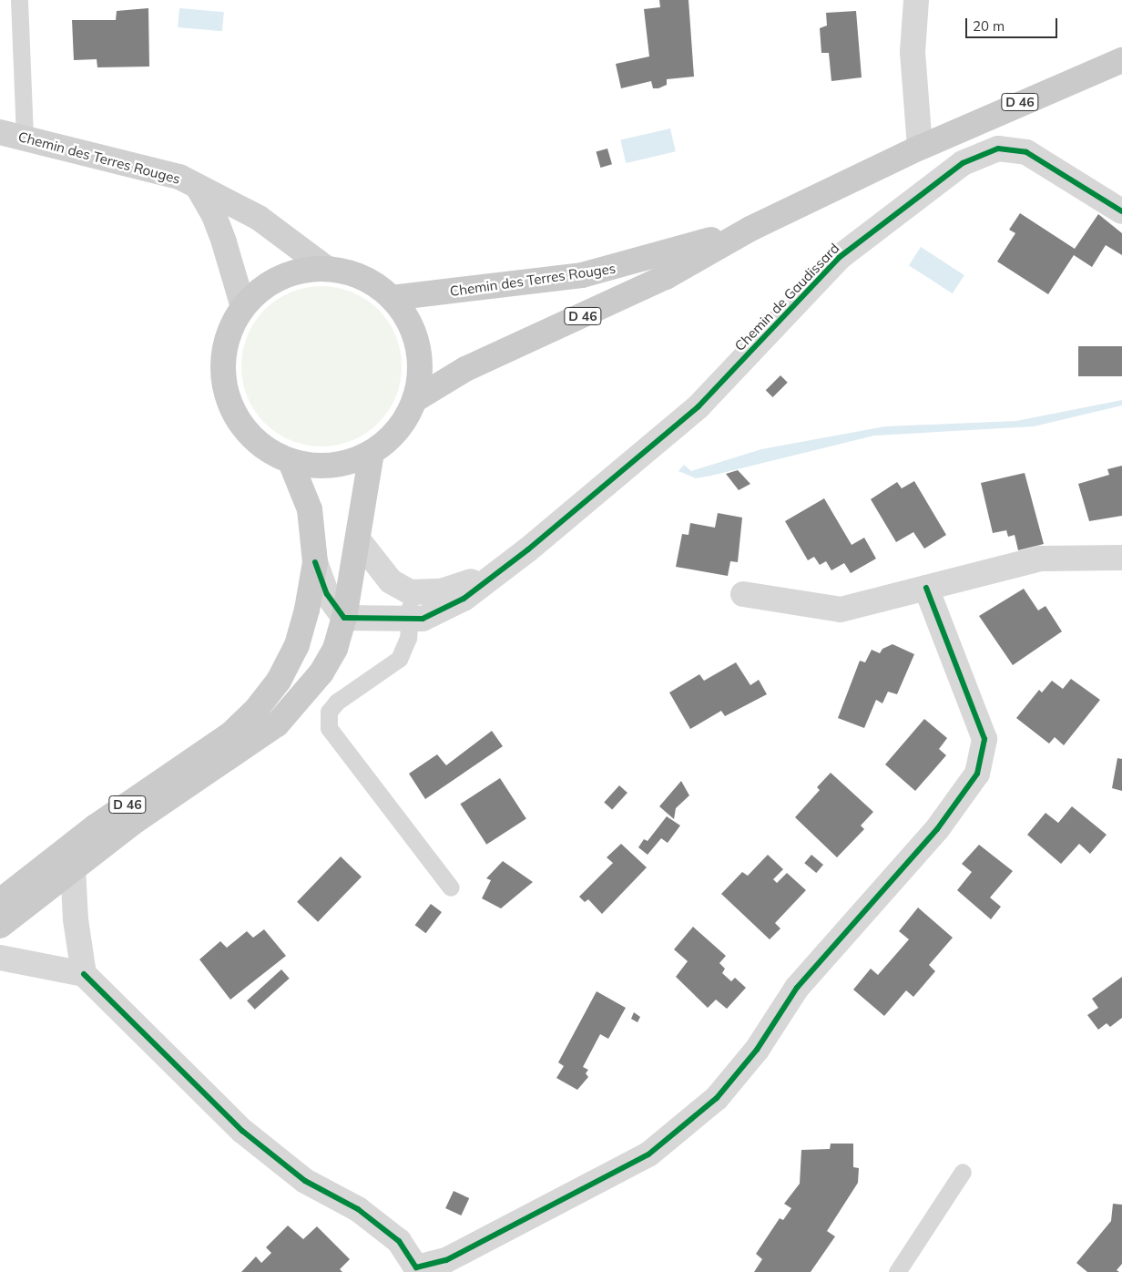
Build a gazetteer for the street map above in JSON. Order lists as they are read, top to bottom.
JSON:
{
  "streets": {
    "main road": ["D 46", "Chemin des Terres Rouges"],
    "street": ["Chemin de Gaudissard"]
  },
  "crossings": [
    ["D 46", "Chemin des Terres Rouges"],
    ["D 46", "Chemin de Gaudissard"]
  ],
  "scale_bar": "20 m"
}
